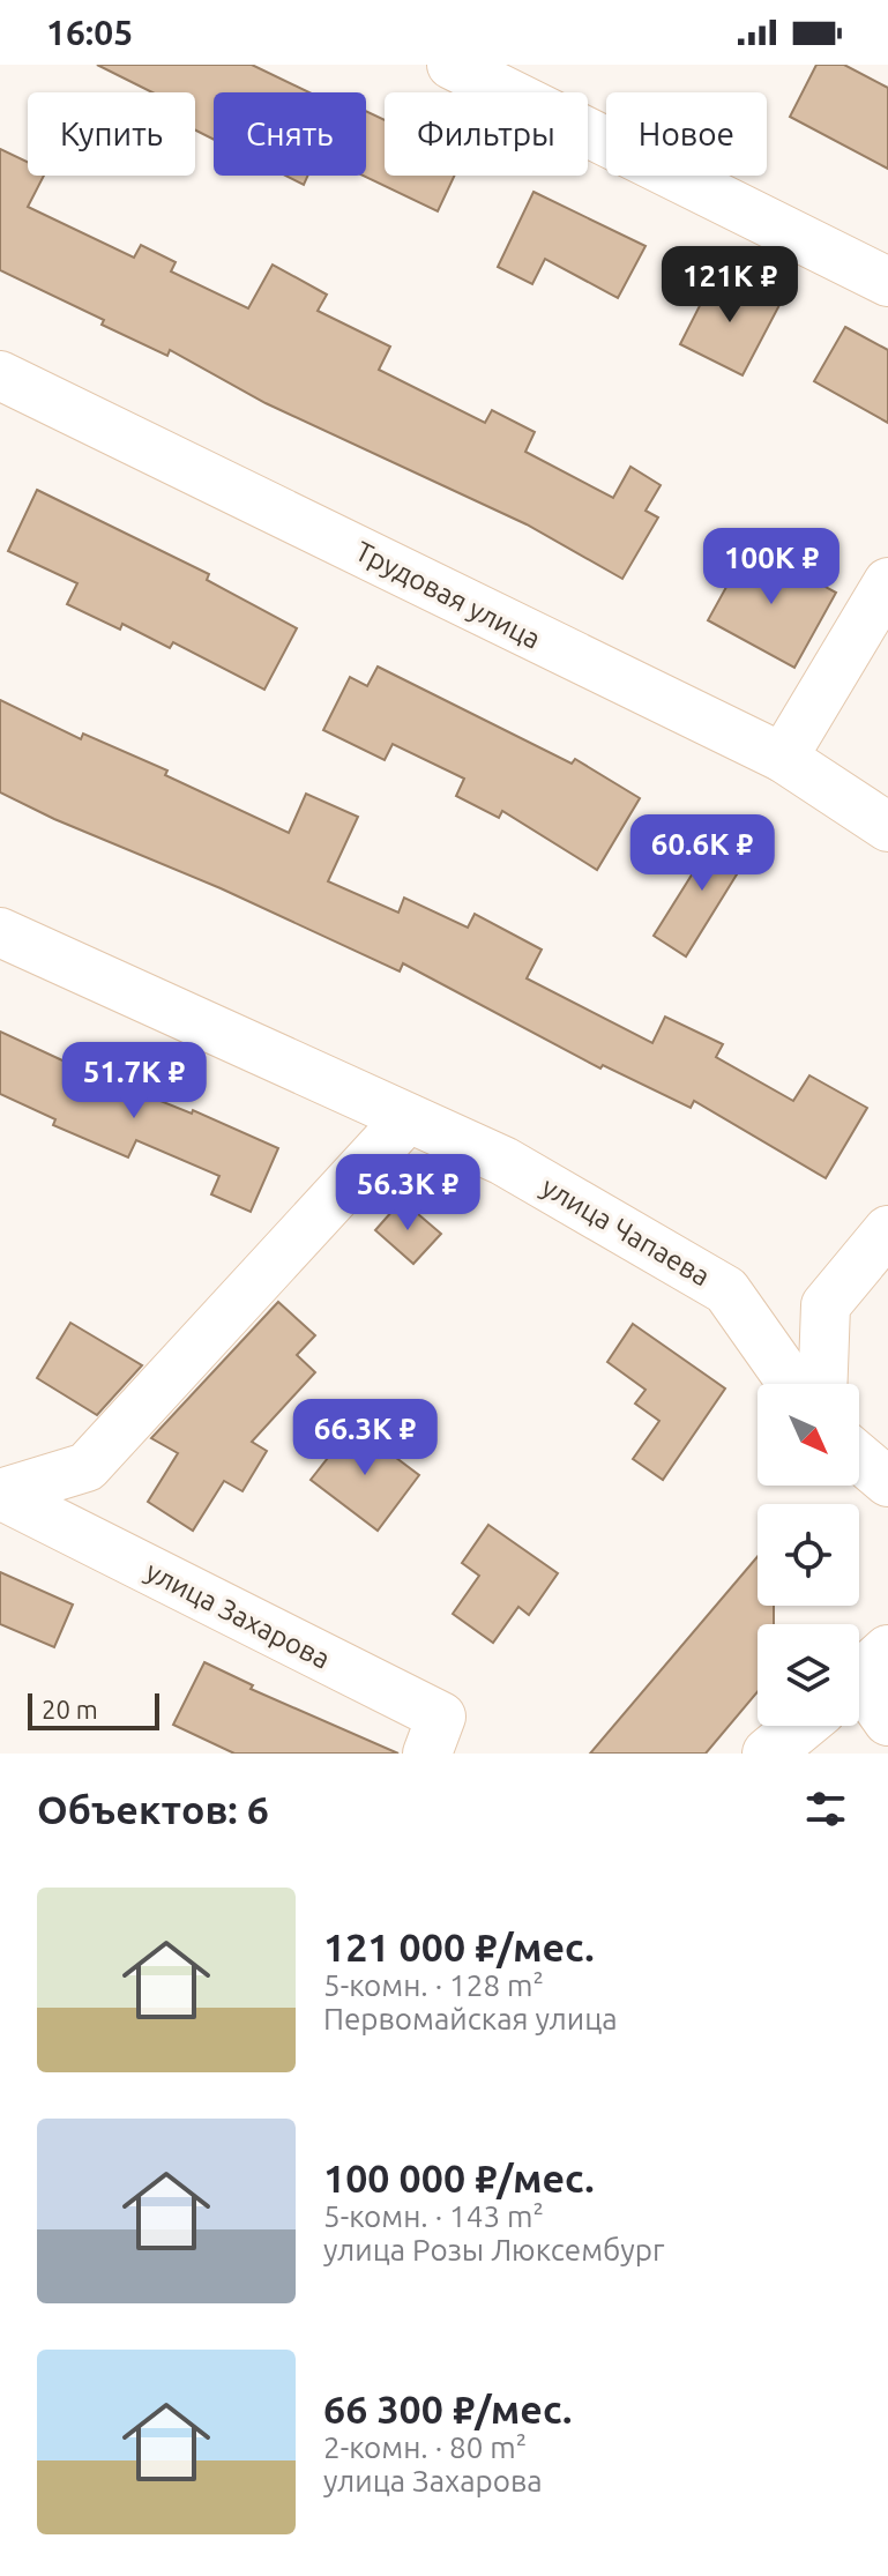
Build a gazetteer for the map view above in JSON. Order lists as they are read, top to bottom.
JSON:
{
  "streets": {
    "street": ["Трудовая улица", "улица Чапаева", "улица Захарова"]
  },
  "scale_bar": "20 m",
  "north": "bottom right",
  "page": {
    "status": "16:05",
    "chip": [
      "Купить",
      "Снять",
      "Фильтры",
      "Новое"
    ],
    "price": [
      "121K ₽",
      "100K ₽",
      "60.6K ₽",
      "51.7K ₽",
      "56.3K ₽",
      "66.3K ₽"
    ],
    "scale": "20 m",
    "heading": "Объектов: 6",
    "list": [
      {
        "name": "121 000 ₽/мес.",
        "note": "5-комн. · 128 m² · Первомайская улица"
      },
      {
        "name": "100 000 ₽/мес.",
        "note": "5-комн. · 143 m² · улица Розы Люксембург"
      },
      {
        "name": "66 300 ₽/мес.",
        "note": "2-комн. · 80 m² · улица Захарова"
      }
    ]
  }
}
